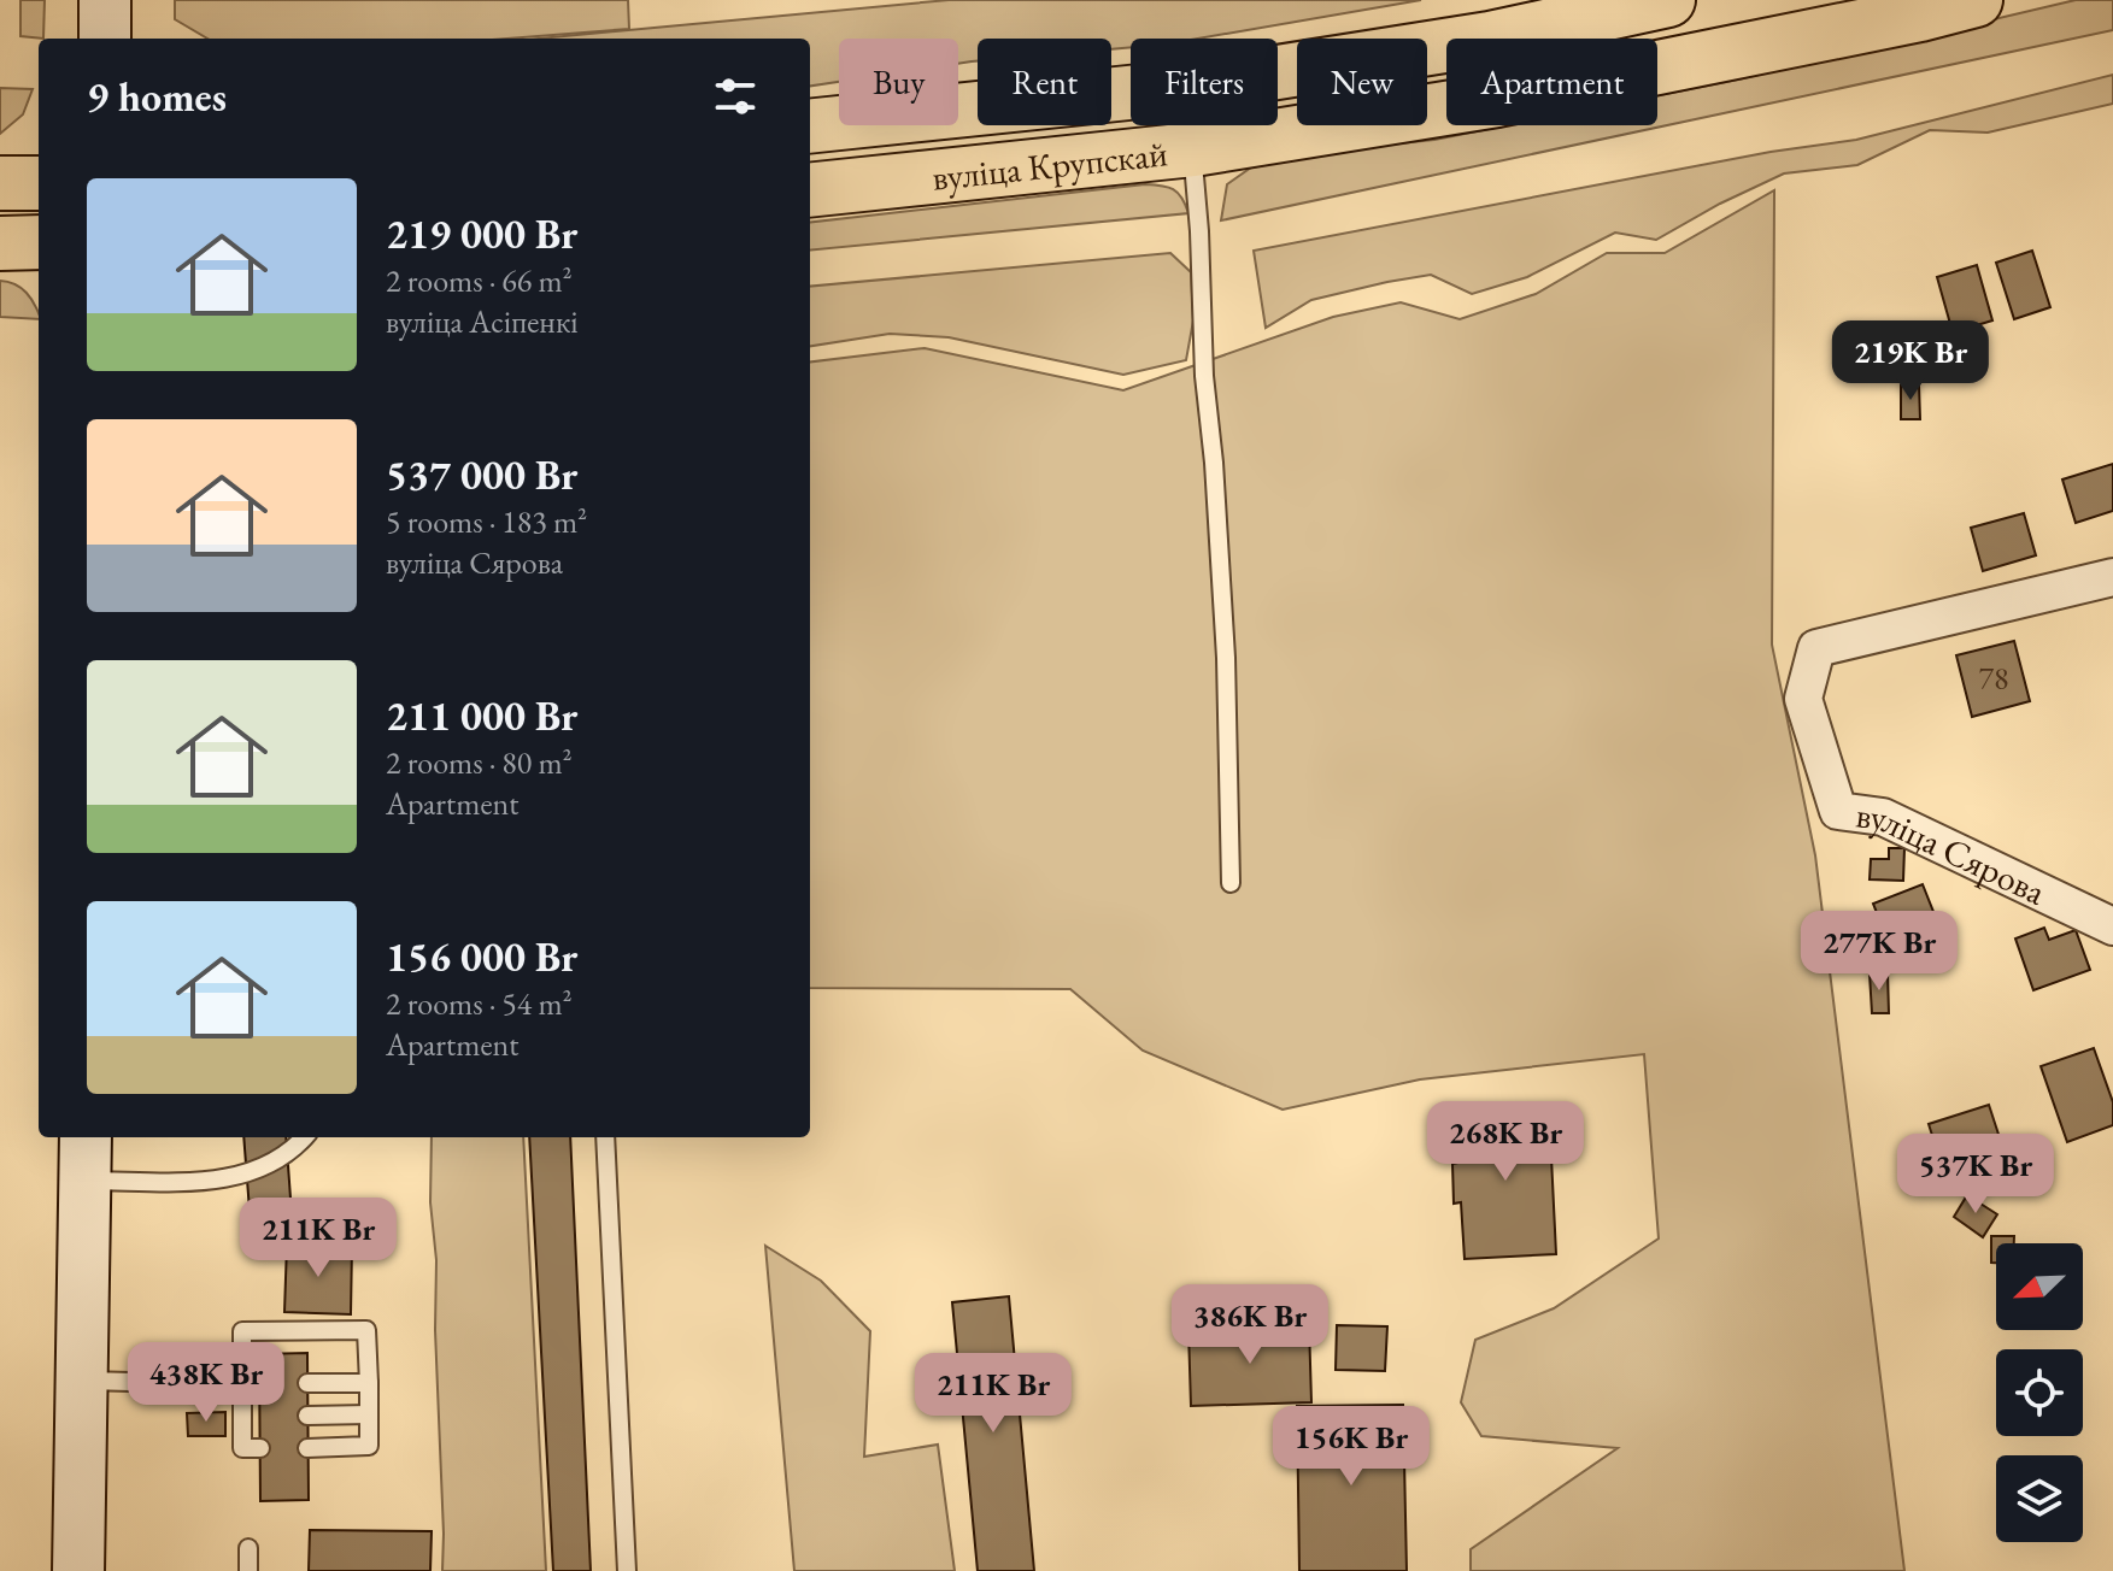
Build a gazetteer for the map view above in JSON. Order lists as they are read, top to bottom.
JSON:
{
  "streets": {
    "main road": ["вуліца Крупскай"],
    "street": ["вуліца Сярова"]
  },
  "house_numbers": ["78"],
  "north": "bottom left",
  "page": {
    "chip": [
      "Buy",
      "Rent",
      "Filters",
      "New",
      "Apartment"
    ],
    "heading": "9 homes",
    "list": [
      {
        "name": "219 000 Br",
        "note": "2 rooms · 66 m² · вуліца Асіпенкі"
      },
      {
        "name": "537 000 Br",
        "note": "5 rooms · 183 m² · вуліца Сярова"
      },
      {
        "name": "211 000 Br",
        "note": "2 rooms · 80 m² · Apartment"
      },
      {
        "name": "156 000 Br",
        "note": "2 rooms · 54 m² · Apartment"
      }
    ],
    "price": [
      "219K Br",
      "277K Br",
      "268K Br",
      "537K Br",
      "211K Br",
      "386K Br",
      "438K Br",
      "211K Br",
      "156K Br"
    ]
  }
}
